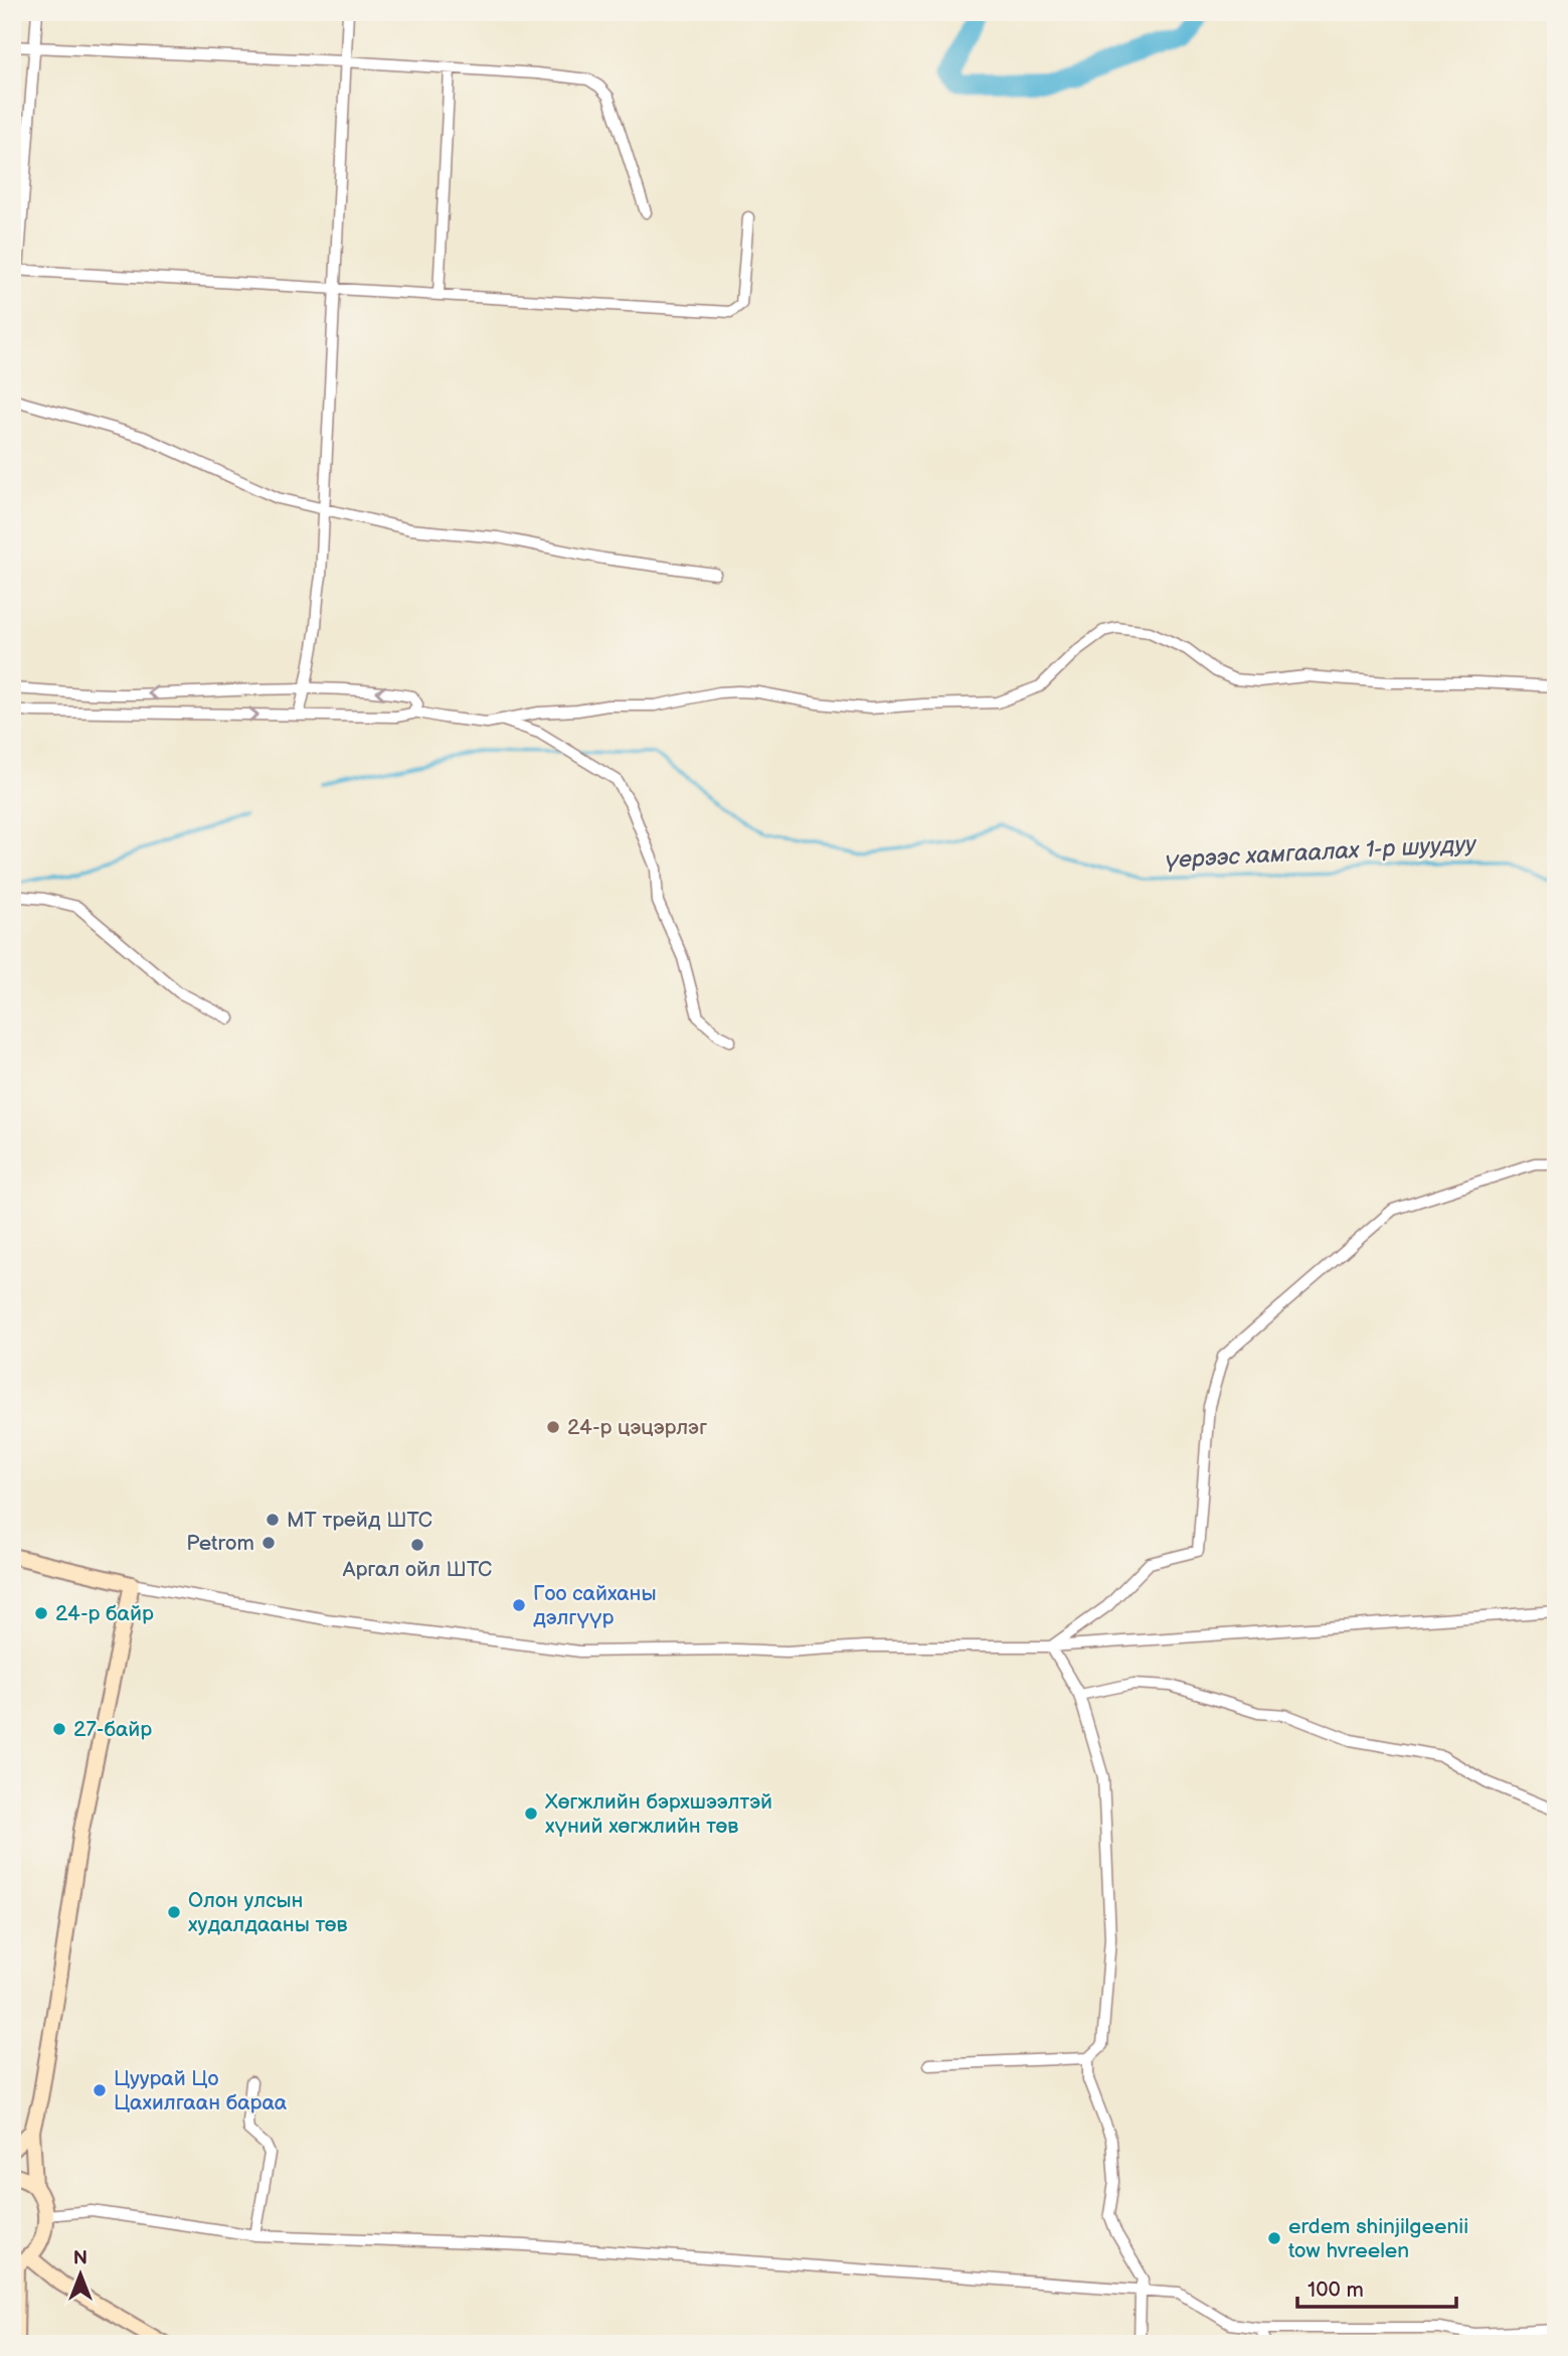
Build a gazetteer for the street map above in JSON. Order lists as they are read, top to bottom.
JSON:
{
  "water": ["үерээс хамгаалах 1-р шуудуу"],
  "places": [
    "24-р цэцэрлэг",
    "МТ трейд ШТС",
    "Petrom",
    "Аргал ойл ШТС",
    "Гоо сайханы дэлгүүр",
    "24-р байр",
    "27-байр",
    "Хөгжлийн бэрхшээлтэй хүний хөгжлийн төв",
    "Олон улсын худалдааны төв",
    "Цуурай Цо Цахилгаан бараа",
    "erdem shinjilgeenii tow hvreelen"
  ],
  "scale_bar": "100 m",
  "north": "top"
}
